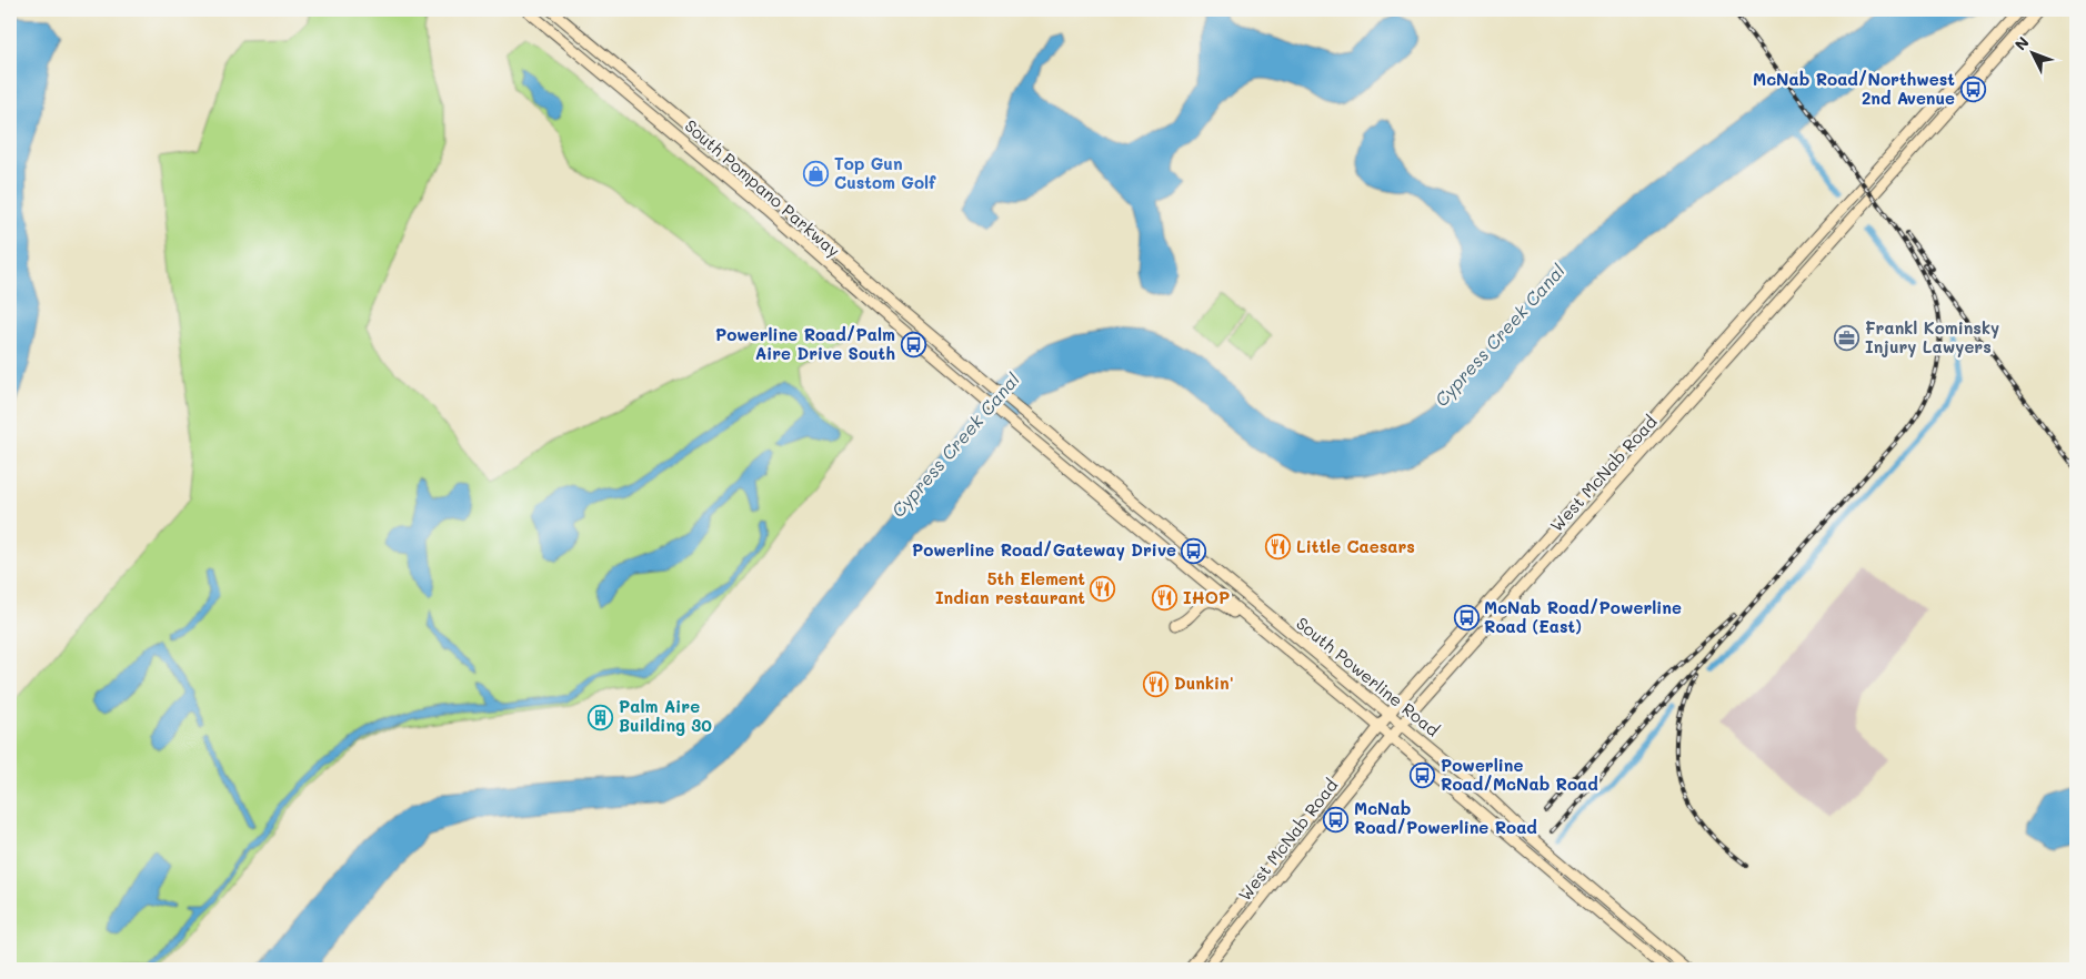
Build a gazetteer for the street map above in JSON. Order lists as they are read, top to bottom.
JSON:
{
  "streets": {
    "main road": ["South Pompano Parkway", "West McNab Road", "South Powerline Road"]
  },
  "crossings": [
    ["South Pompano Parkway", "South Powerline Road"],
    ["West McNab Road", "South Powerline Road"]
  ],
  "water": ["Cypress Creek Canal"],
  "places": {
    "bus stop": [
      "McNab Road/Northwest 2nd Avenue",
      "Powerline Road/Palm Aire Drive South",
      "Powerline Road/Gateway Drive",
      "McNab Road/Powerline Road (East)",
      "Powerline Road/McNab Road",
      "McNab Road/Powerline Road"
    ],
    "shop": ["Top Gun Custom Golf"],
    "office": ["Frankl Kominsky Injury Lawyers"],
    "restaurant": [
      "Little Caesars",
      "5th Element Indian restaurant",
      "IHOP",
      "Dunkin'"
    ],
    "building": ["Palm Aire Building 30"]
  },
  "north": "top left"
}
